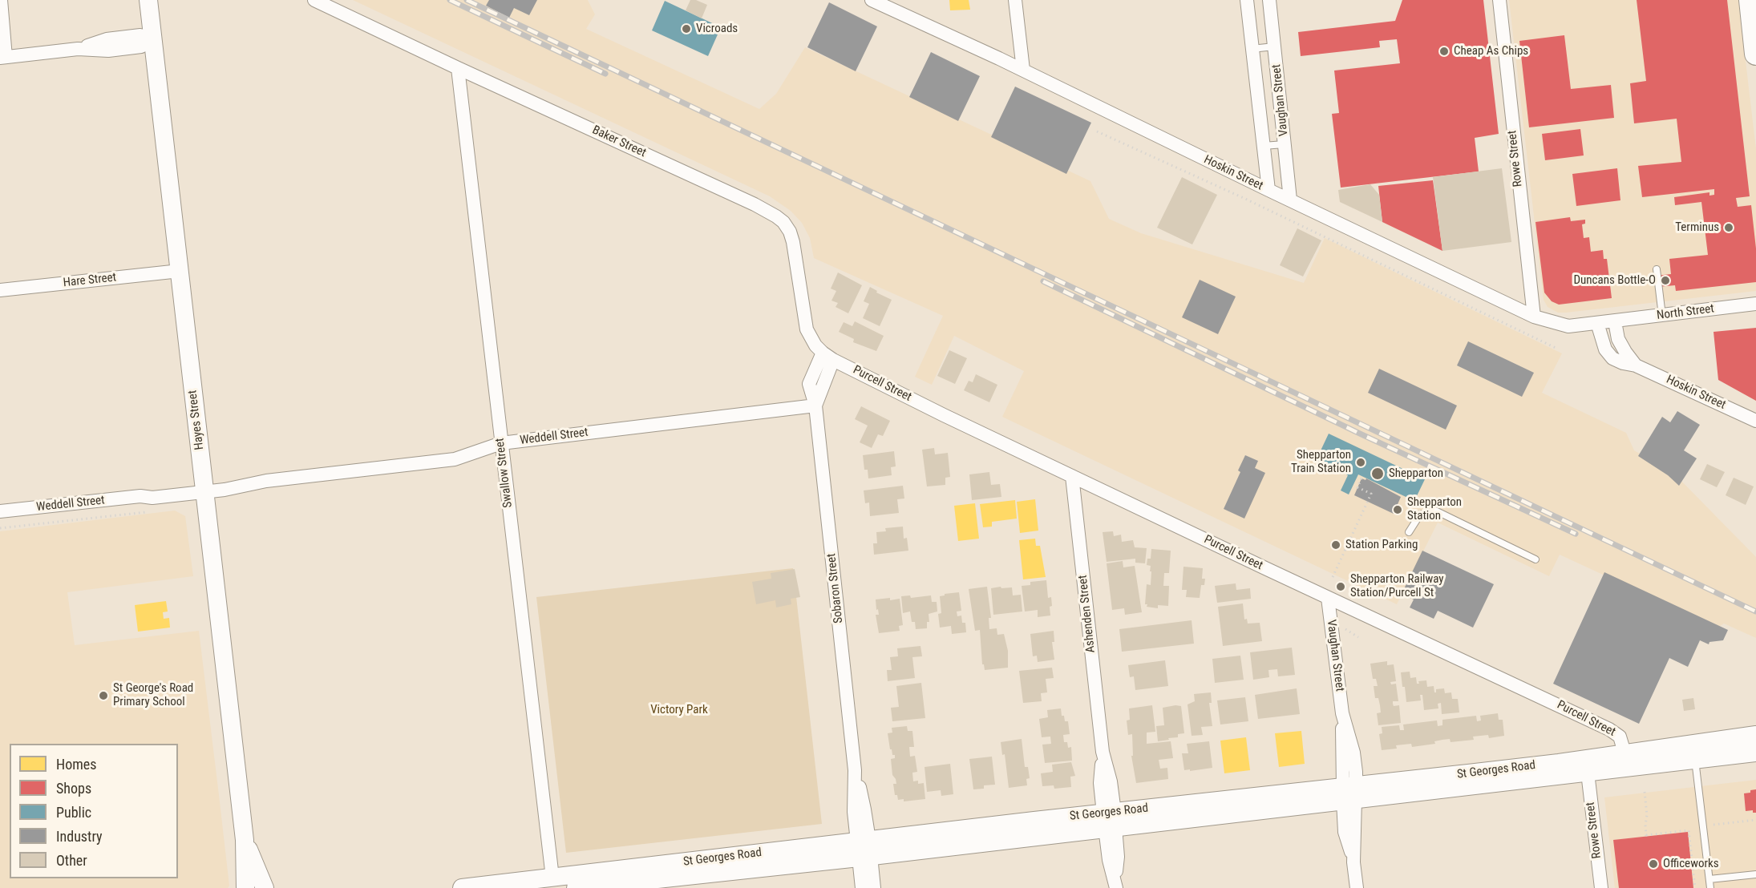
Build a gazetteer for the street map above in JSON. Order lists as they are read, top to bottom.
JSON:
{
  "streets": {
    "street": [
      "Vaughan Street",
      "Baker Street",
      "Rowe Street",
      "Hoskin Street",
      "Hare Street",
      "North Street",
      "Purcell Street",
      "Hayes Street",
      "Weddell Street",
      "Swallow Street",
      "Sobaron Street",
      "Ashenden Street",
      "St Georges Road"
    ]
  },
  "crossings": [
    ["Vaughan Street", "Hoskin Street"],
    ["Vaughan Street", "Purcell Street"],
    ["Vaughan Street", "St Georges Road"],
    ["Baker Street", "Purcell Street"],
    ["Baker Street", "Swallow Street"],
    ["Baker Street", "Sobaron Street"],
    ["Rowe Street", "Hoskin Street"],
    ["Rowe Street", "St Georges Road"],
    ["Hoskin Street", "North Street"],
    ["Hare Street", "Hayes Street"],
    ["Purcell Street", "Sobaron Street"],
    ["Purcell Street", "Ashenden Street"],
    ["Purcell Street", "St Georges Road"],
    ["Hayes Street", "Weddell Street"],
    ["Weddell Street", "Swallow Street"],
    ["Weddell Street", "Sobaron Street"],
    ["Swallow Street", "St Georges Road"],
    ["Sobaron Street", "St Georges Road"],
    ["Ashenden Street", "St Georges Road"]
  ],
  "parks": ["Victory Park"],
  "places": [
    "Vicroads",
    "Cheap As Chips",
    "Terminus",
    "Duncans Bottle-O",
    "Shepparton Train Station",
    "Shepparton",
    "Shepparton Station",
    "Station Parking",
    "Shepparton Railway Station/Purcell St",
    "St George's Road Primary School",
    "Officeworks"
  ],
  "legend": [
    "Homes",
    "Shops",
    "Public",
    "Industry",
    "Other"
  ]
}
